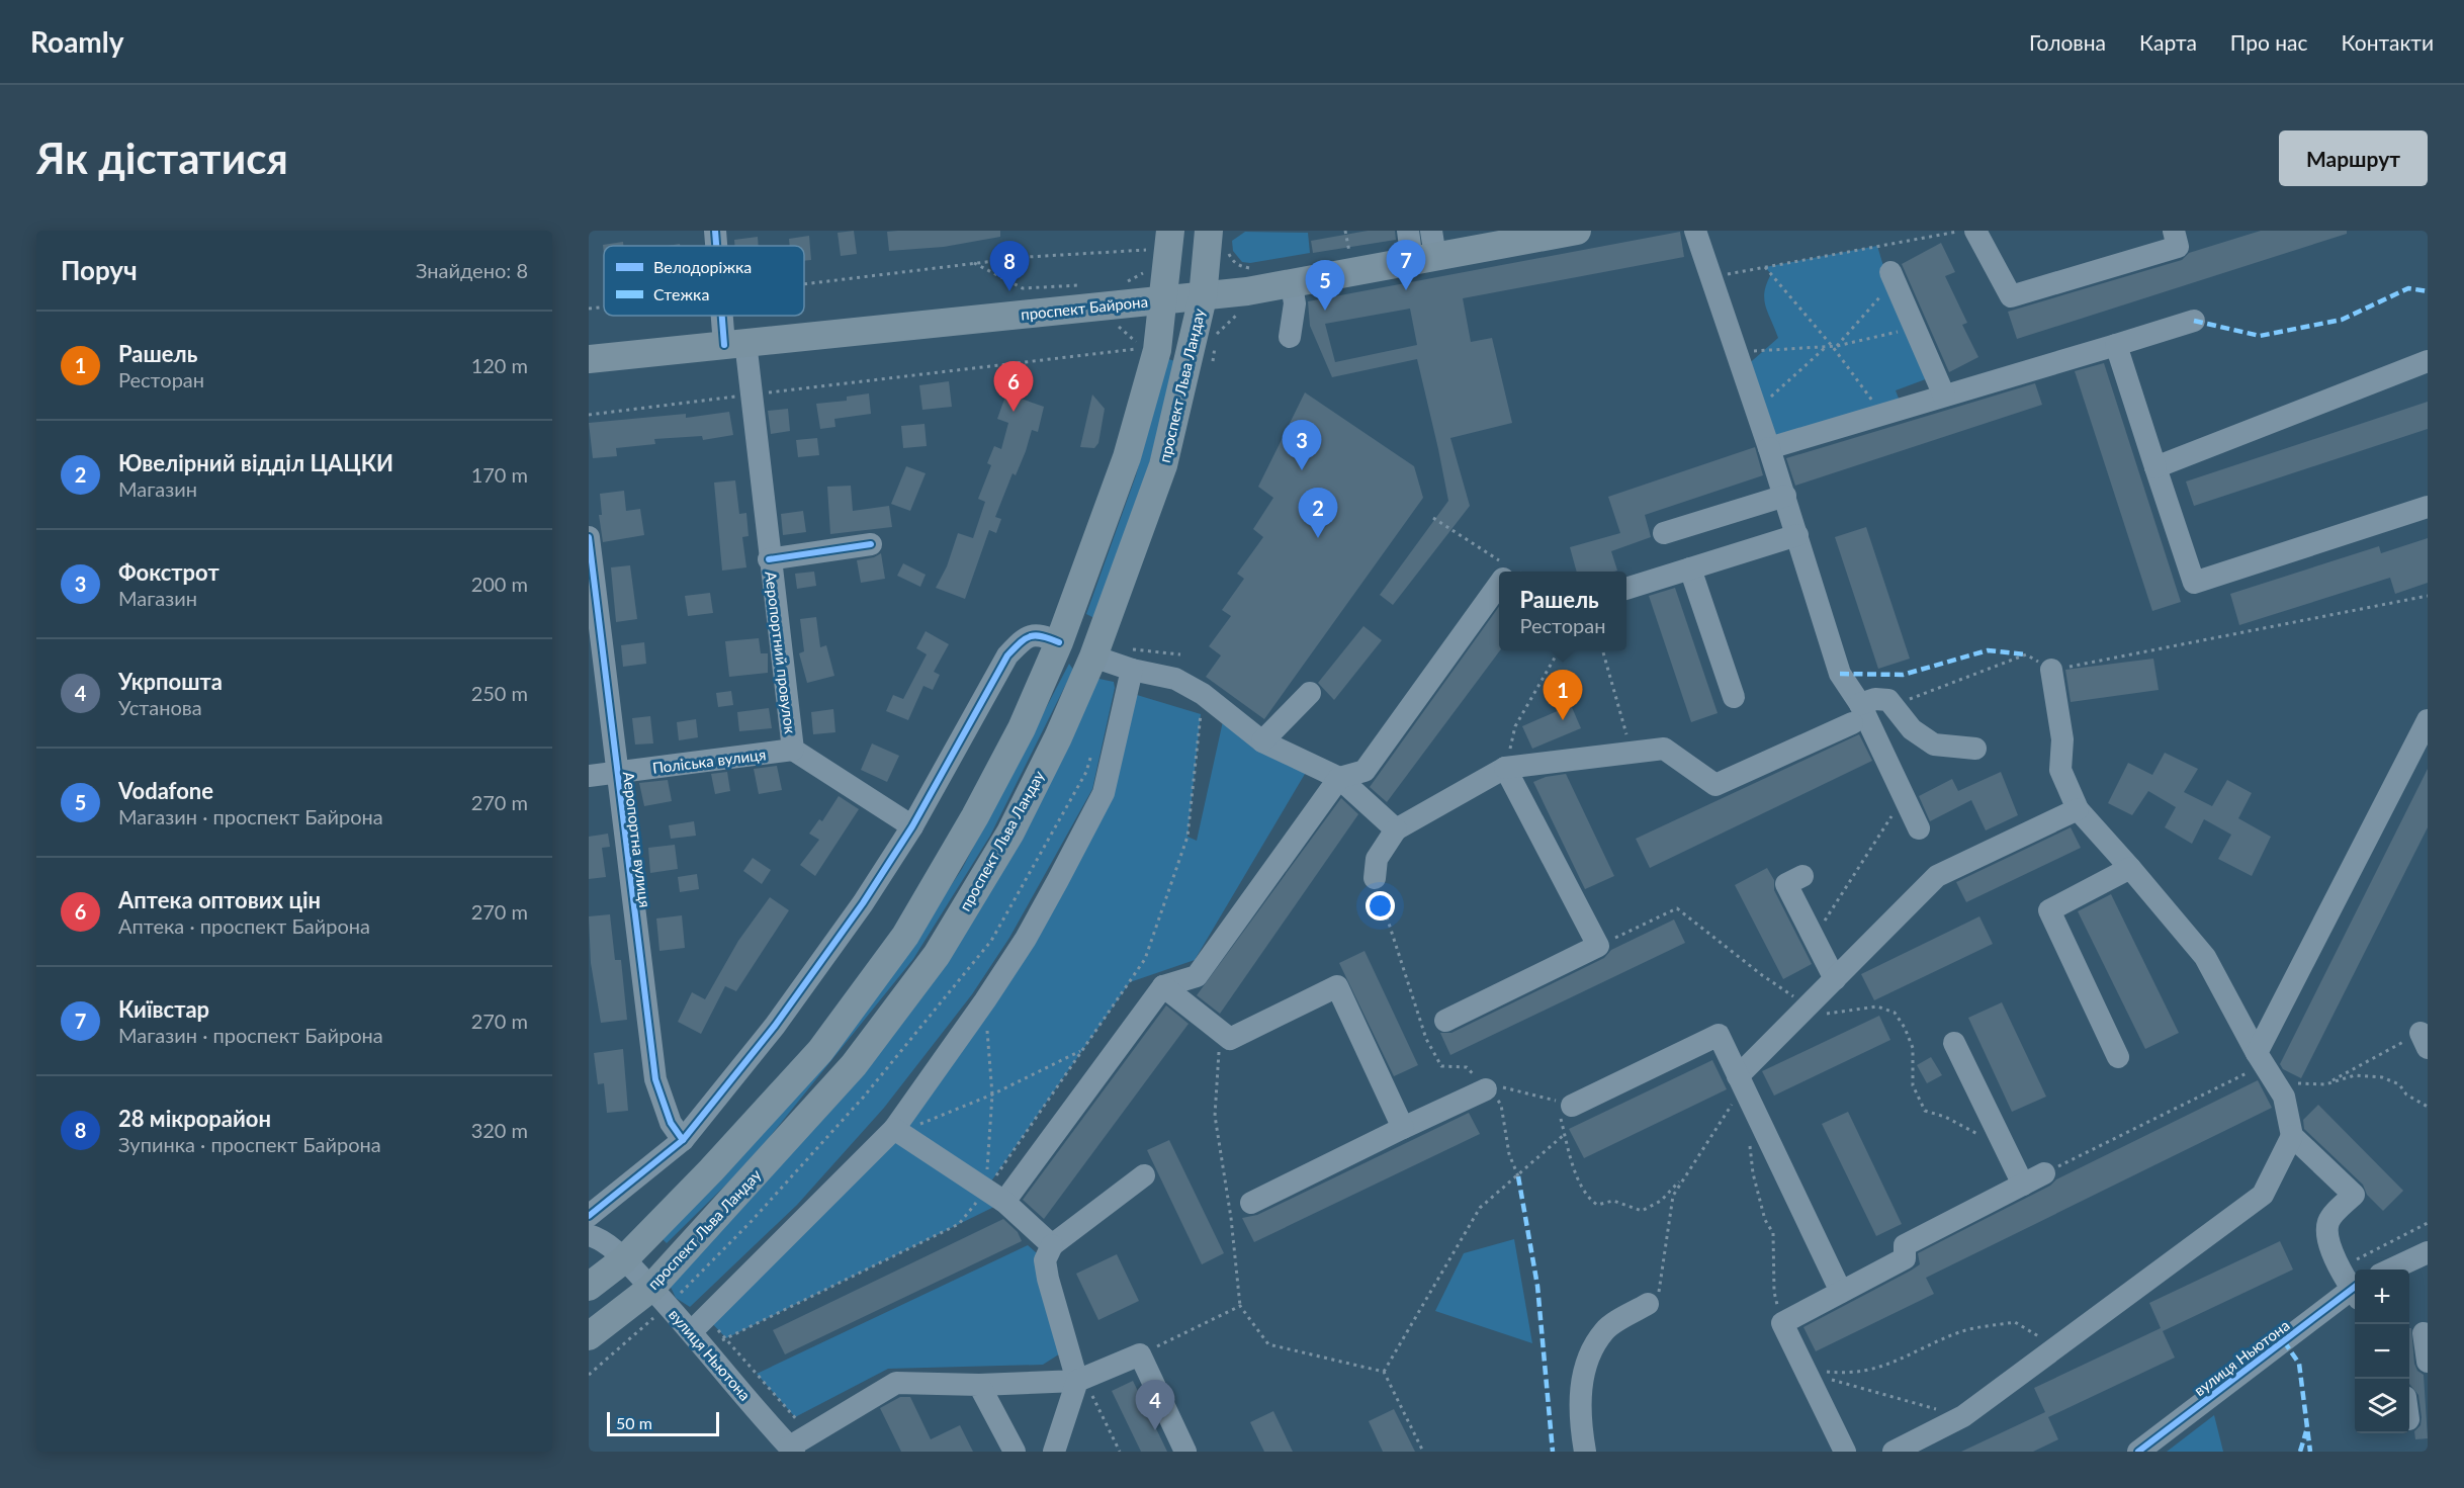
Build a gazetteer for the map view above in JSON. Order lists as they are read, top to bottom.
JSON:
{
  "streets": {
    "main road": ["проспект Байрона", "проспект Льва Ландау"],
    "street": [
      "Аеропортний провулок",
      "Поліська вулиця",
      "Аеропортна вулиця",
      "вулиця Ньютона"
    ]
  },
  "crossings": [
    ["проспект Байрона", "проспект Льва Ландау"],
    ["проспект Байрона", "Аеропортний провулок"],
    ["проспект Льва Ландау", "вулиця Ньютона"],
    ["Аеропортний провулок", "Поліська вулиця"],
    ["Поліська вулиця", "Аеропортна вулиця"]
  ],
  "legend": ["Велодоріжка", "Стежка"],
  "scale_bar": "50 m",
  "page": {
    "header": "Roamly",
    "nav": [
      "Головна",
      "Карта",
      "Про нас",
      "Контакти"
    ],
    "buttons": "Маршрут",
    "title": "Як дістатися",
    "heading": ["Поруч", "Знайдено: 8"],
    "pins": [
      "7",
      "8",
      "5",
      "6",
      "3",
      "2",
      "1",
      "4"
    ],
    "list": [
      {
        "mark": "1",
        "name": "Рашель",
        "note": "Ресторан",
        "value": "120 m"
      },
      {
        "mark": "2",
        "name": "Ювелірний відділ ЦАЦКИ",
        "note": "Магазин",
        "value": "170 m"
      },
      {
        "mark": "3",
        "name": "Фокстрот",
        "note": "Магазин",
        "value": "200 m"
      },
      {
        "mark": "4",
        "name": "Укрпошта",
        "note": "Установа",
        "value": "250 m"
      },
      {
        "mark": "5",
        "name": "Vodafone",
        "note": "Магазин · проспект Байрона",
        "value": "270 m"
      },
      {
        "mark": "6",
        "name": "Аптека оптових цін",
        "note": "Аптека · проспект Байрона",
        "value": "270 m"
      },
      {
        "mark": "7",
        "name": "Київстар",
        "note": "Магазин · проспект Байрона",
        "value": "270 m"
      },
      {
        "mark": "8",
        "name": "28 мікрорайон",
        "note": "Зупинка · проспект Байрона",
        "value": "320 m"
      }
    ],
    "popup": ["Рашель", "Ресторан"],
    "map_buttons": ["+", "−"],
    "scale": "50 m"
  }
}
